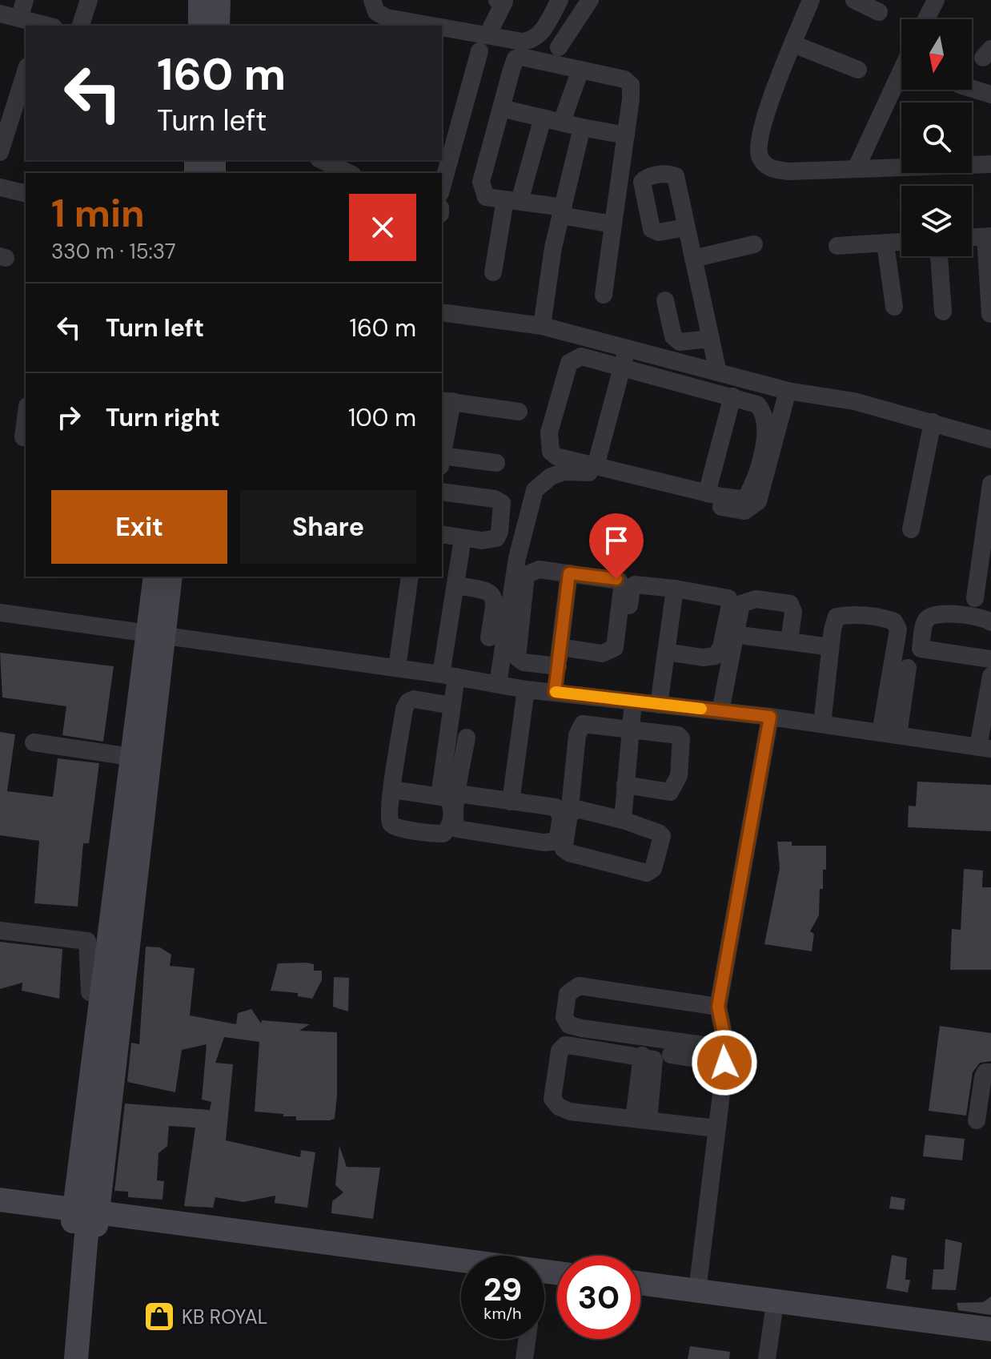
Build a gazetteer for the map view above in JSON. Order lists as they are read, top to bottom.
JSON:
{
  "places": {
    "shop": ["KB ROYAL"]
  },
  "north": "bottom",
  "page": {
    "turn": ["160 m", "Turn left"],
    "heading": ["1 min", "330 m · 15:37"],
    "list": [
      {
        "name": "Turn left",
        "value": "160 m"
      },
      {
        "name": "Turn right",
        "value": "100 m"
      }
    ],
    "buttons": ["Exit", "Share"],
    "speed": "29 km/h",
    "limit": "30"
  }
}
